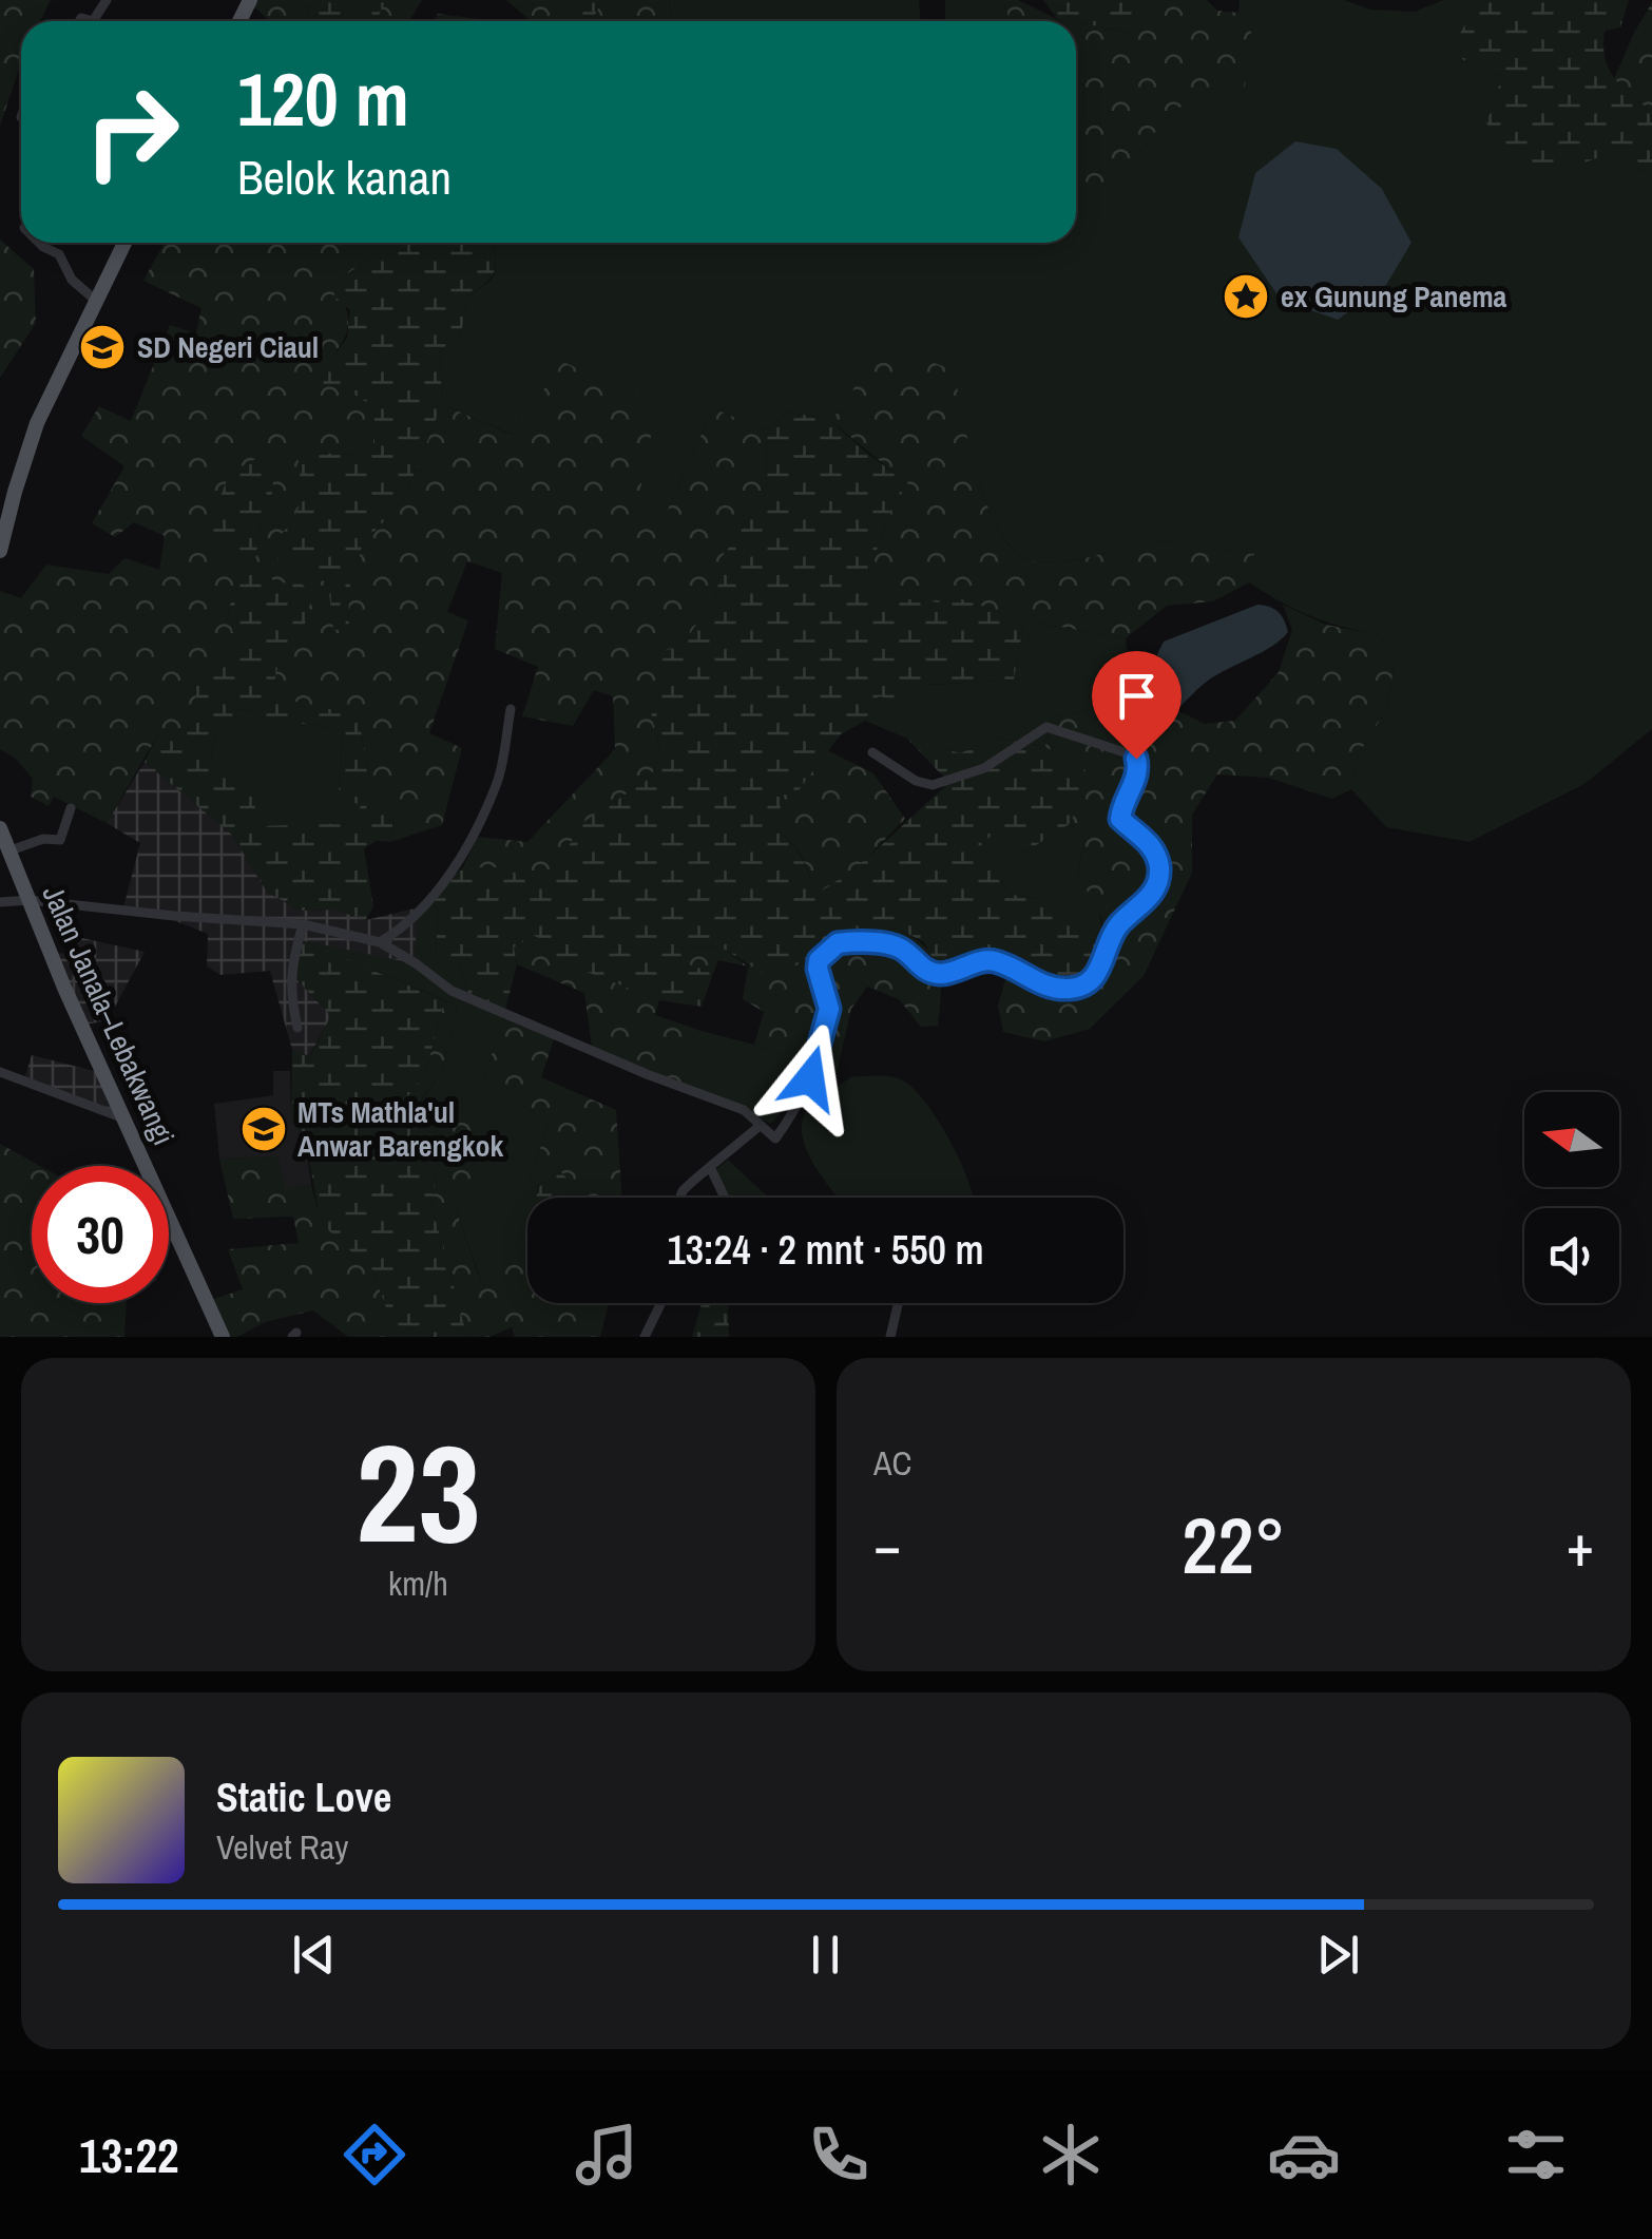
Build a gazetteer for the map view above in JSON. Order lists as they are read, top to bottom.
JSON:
{
  "streets": {
    "main road": ["Jalan Janala–Lebakwangi"]
  },
  "places": {
    "place": ["ex Gunung Panema"],
    "school or university": ["SD Negeri Ciaul", "MTs Mathla'ul Anwar Barengkok"]
  },
  "north": "left",
  "page": {
    "turn": ["120 m", "Belok kanan"],
    "limit": "30",
    "trip": "13:24 · 2 mnt · 550 m",
    "tile": [
      ["23", "km/h"],
      "AC"
    ],
    "heat": ["−", "22°", "+"],
    "song": ["Static Love", "Velvet Ray"],
    "tabs": "13:22"
  }
}
